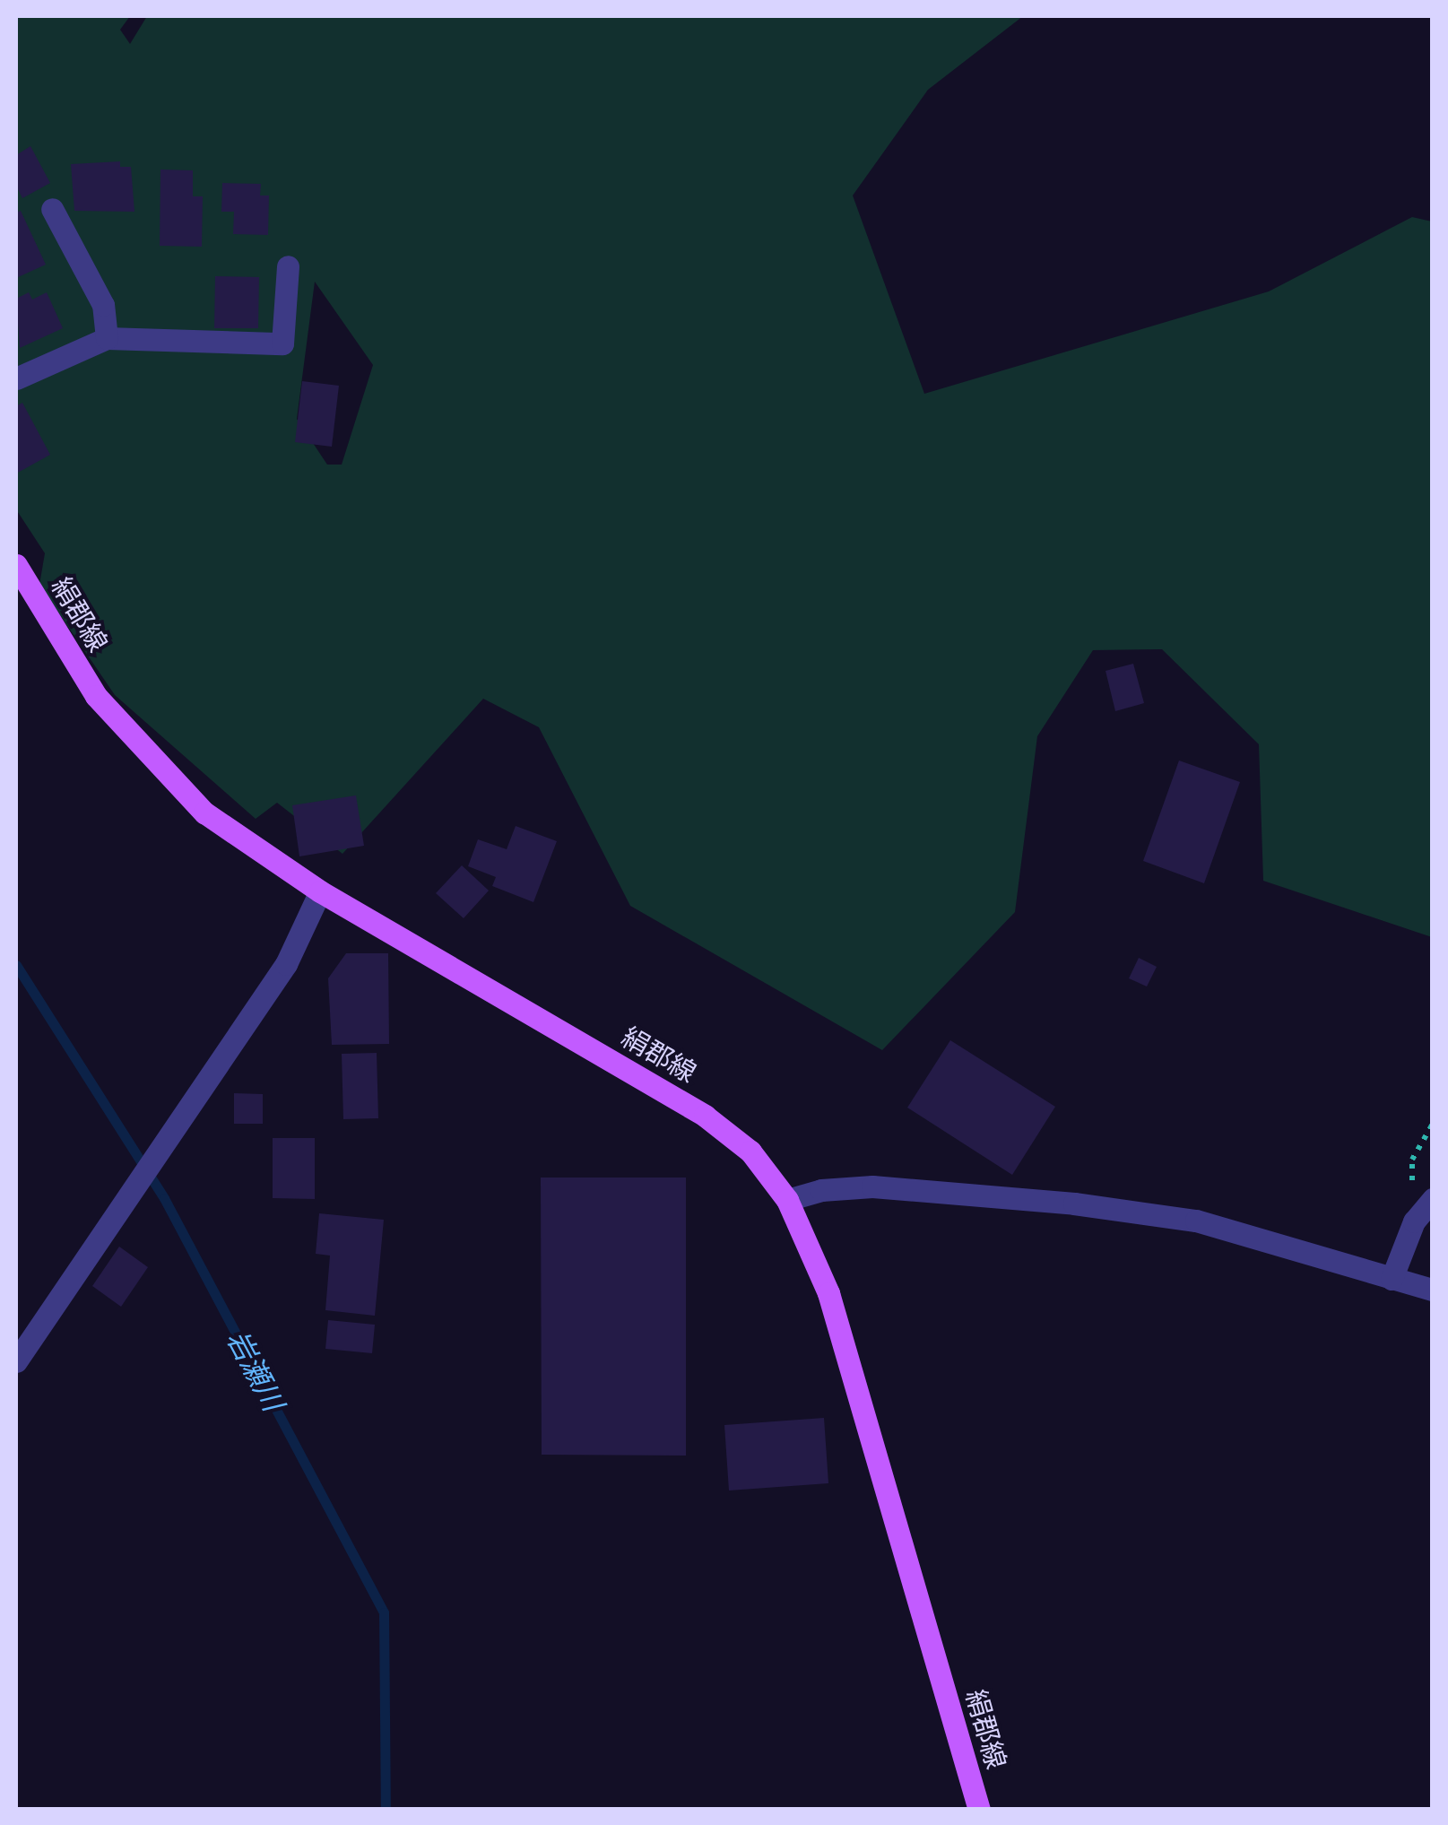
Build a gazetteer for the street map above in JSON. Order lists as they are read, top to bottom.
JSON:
{
  "streets": {
    "main road": ["絹郡線"]
  },
  "water": ["岩瀬川"]
}
